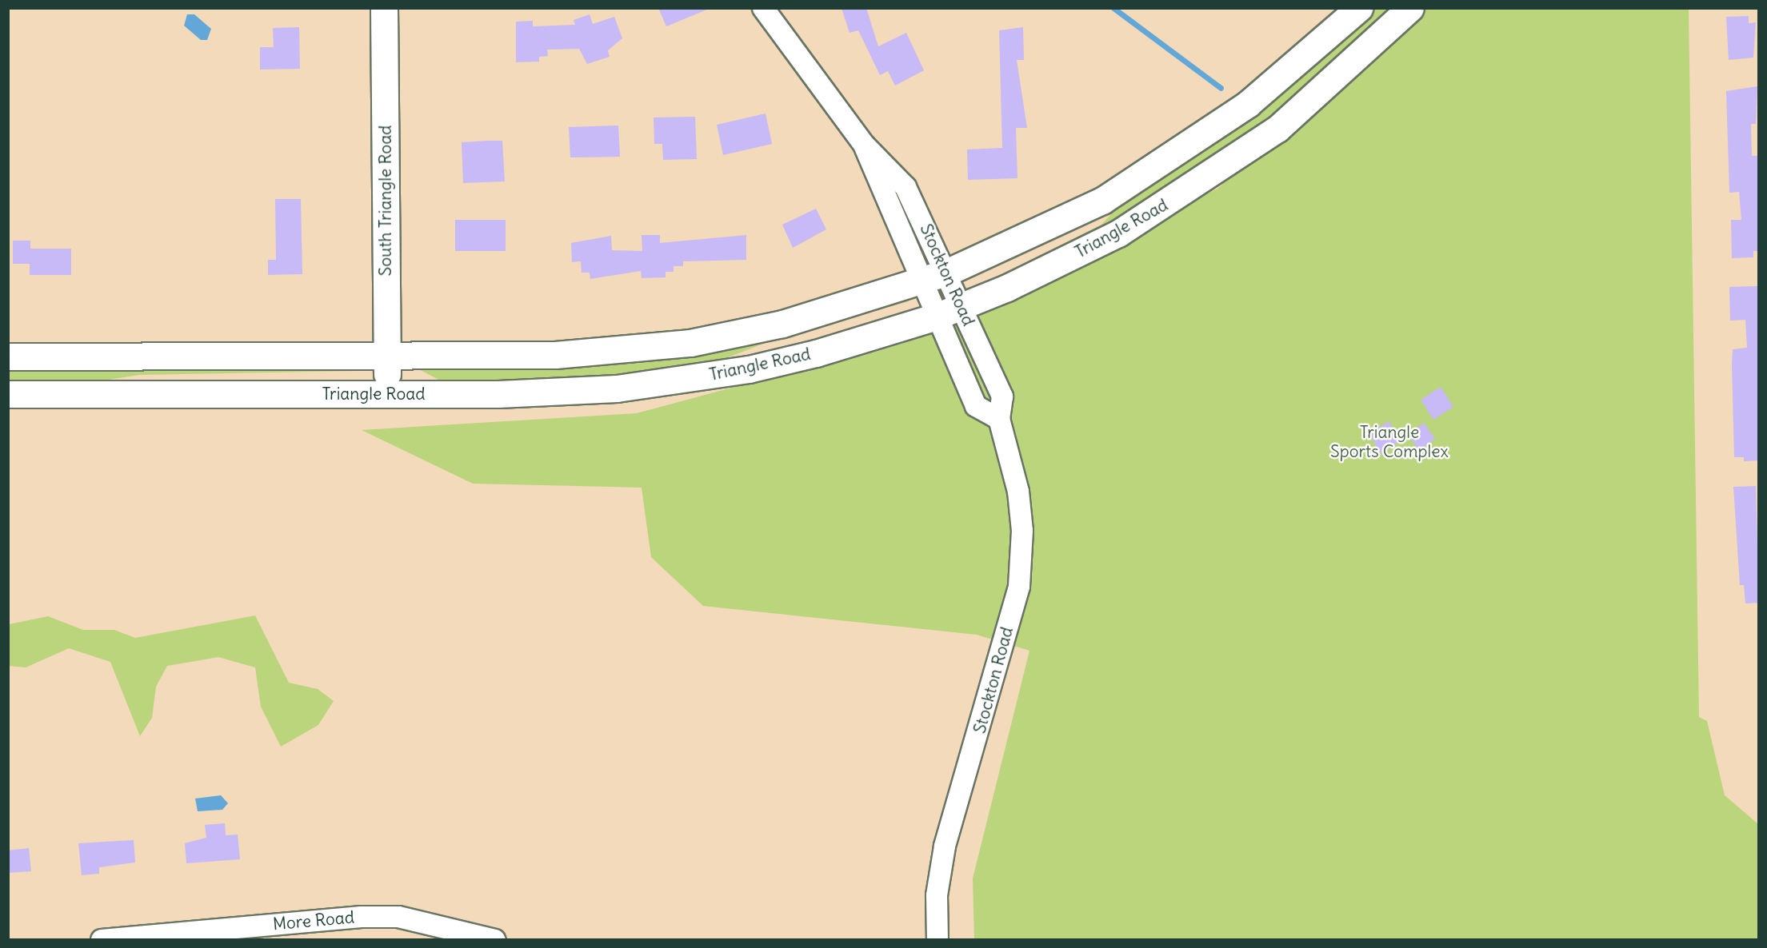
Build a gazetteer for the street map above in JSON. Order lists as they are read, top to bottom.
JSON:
{
  "streets": {
    "street": [
      "South Triangle Road",
      "Triangle Road",
      "Stockton Road",
      "More Road"
    ]
  },
  "crossings": [
    ["South Triangle Road", "Triangle Road"],
    ["Triangle Road", "Stockton Road"]
  ],
  "parks": ["Triangle Sports Complex"]
}
